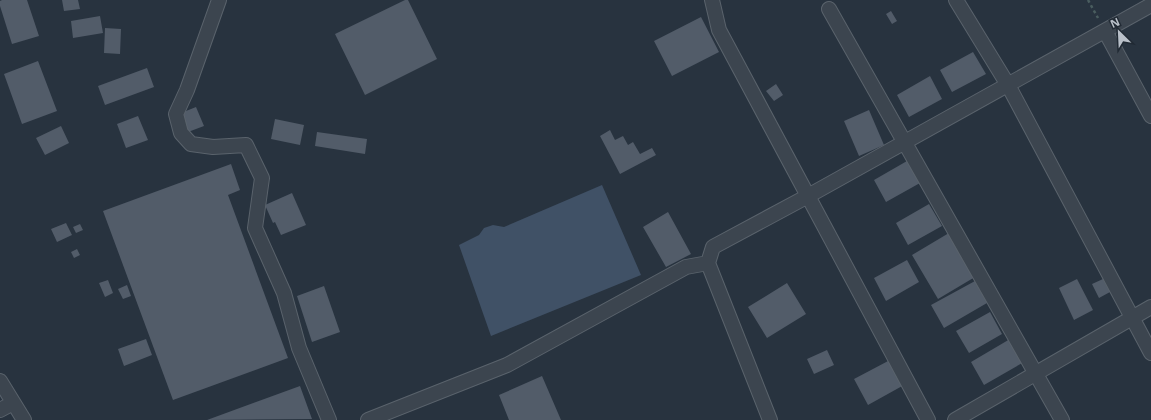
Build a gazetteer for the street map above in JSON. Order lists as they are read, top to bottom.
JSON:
{
  "north": "top left"
}
